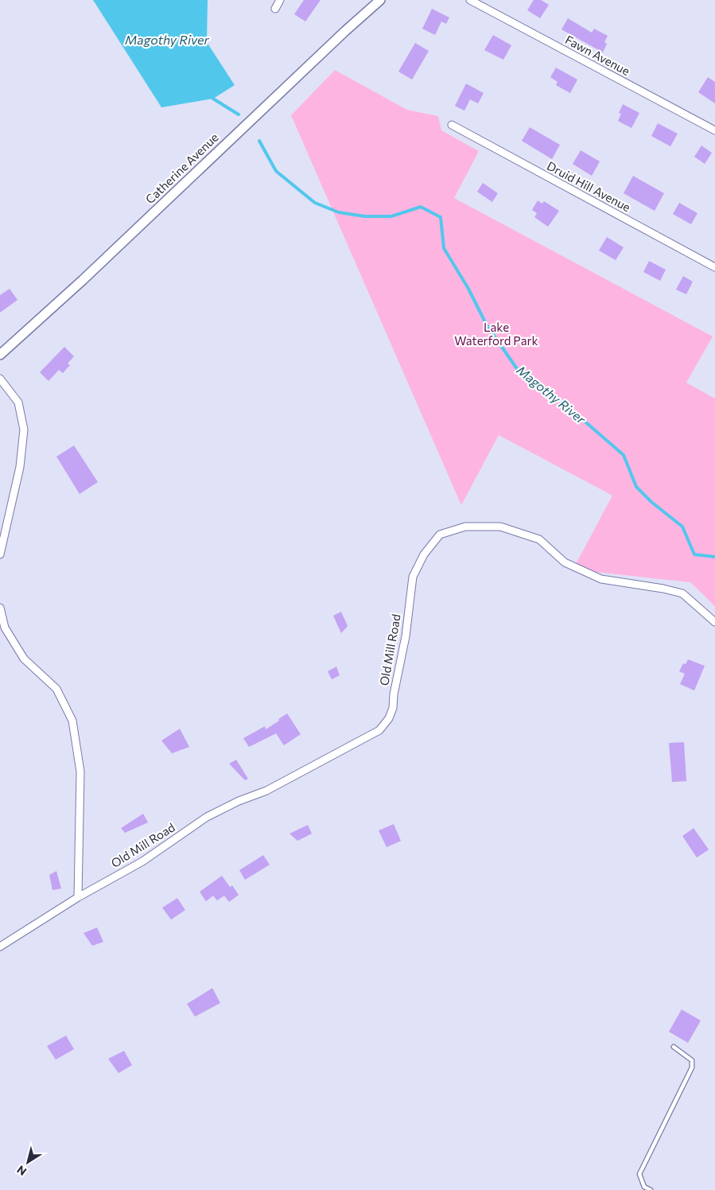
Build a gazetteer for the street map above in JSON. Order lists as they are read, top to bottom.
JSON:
{
  "streets": {
    "street": [
      "Fawn Avenue",
      "Catherine Avenue",
      "Druid Hill Avenue",
      "Old Mill Road"
    ]
  },
  "water": ["Magothy River"],
  "parks": ["Lake Waterford Park"],
  "north": "bottom left"
}
